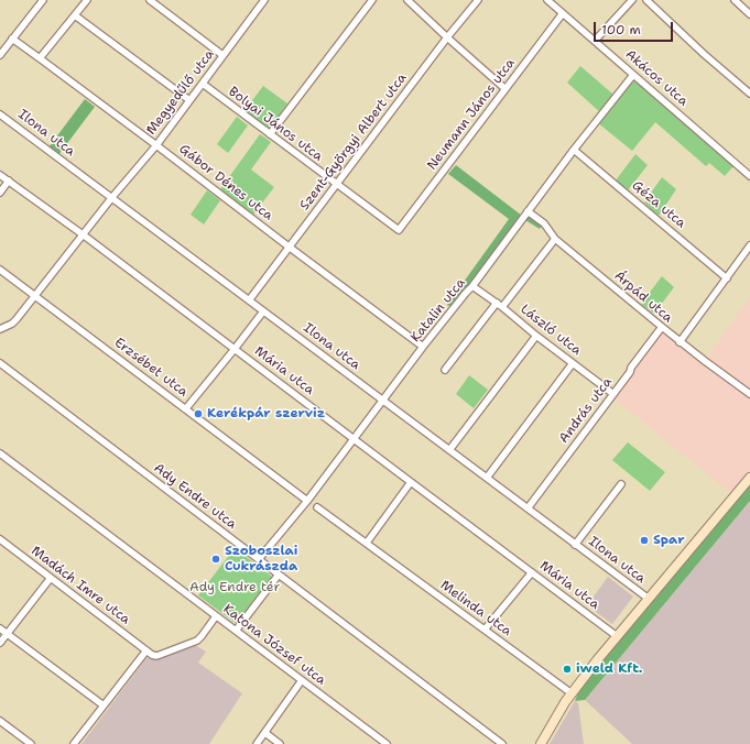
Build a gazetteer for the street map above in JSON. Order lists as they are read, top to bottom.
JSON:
{
  "streets": {
    "street": [
      "Akácos utca",
      "Megyedűlő utca",
      "Neumann János utca",
      "Bolyai János utca",
      "Ilona utca",
      "Szent-Györgyi Albert utca",
      "Gábor Dénes utca",
      "Géza utca",
      "Árpád utca",
      "Katalin utca",
      "László utca",
      "Erzsébet utca",
      "Mária utca",
      "András utca",
      "Ady Endre utca",
      "Madách Imre utca",
      "Melinda utca",
      "Katona József utca"
    ]
  },
  "crossings": [
    ["Akácos utca", "Neumann János utca"],
    ["Akácos utca", "Katalin utca"],
    ["Megyedűlő utca", "Bolyai János utca"],
    ["Megyedűlő utca", "Ilona utca"],
    ["Megyedűlő utca", "Gábor Dénes utca"],
    ["Megyedűlő utca", "Erzsébet utca"],
    ["Megyedűlő utca", "Mária utca"],
    ["Neumann János utca", "Bolyai János utca"],
    ["Bolyai János utca", "Szent-Györgyi Albert utca"],
    ["Ilona utca", "Szent-Györgyi Albert utca"],
    ["Ilona utca", "Katalin utca"],
    ["Ilona utca", "András utca"],
    ["Szent-Györgyi Albert utca", "Gábor Dénes utca"],
    ["Gábor Dénes utca", "Katalin utca"],
    ["Géza utca", "Katalin utca"],
    ["Árpád utca", "Katalin utca"],
    ["Árpád utca", "András utca"],
    ["Katalin utca", "László utca"],
    ["Katalin utca", "Erzsébet utca"],
    ["Katalin utca", "Mária utca"],
    ["Katalin utca", "Ady Endre utca"],
    ["László utca", "András utca"]
  ],
  "parks": ["Ady Endre tér"],
  "places": [
    "Kerékpár szerviz",
    "Spar",
    "Szoboszlai Cukrászda",
    "iweld Kft."
  ],
  "scale_bar": "100 m"
}
